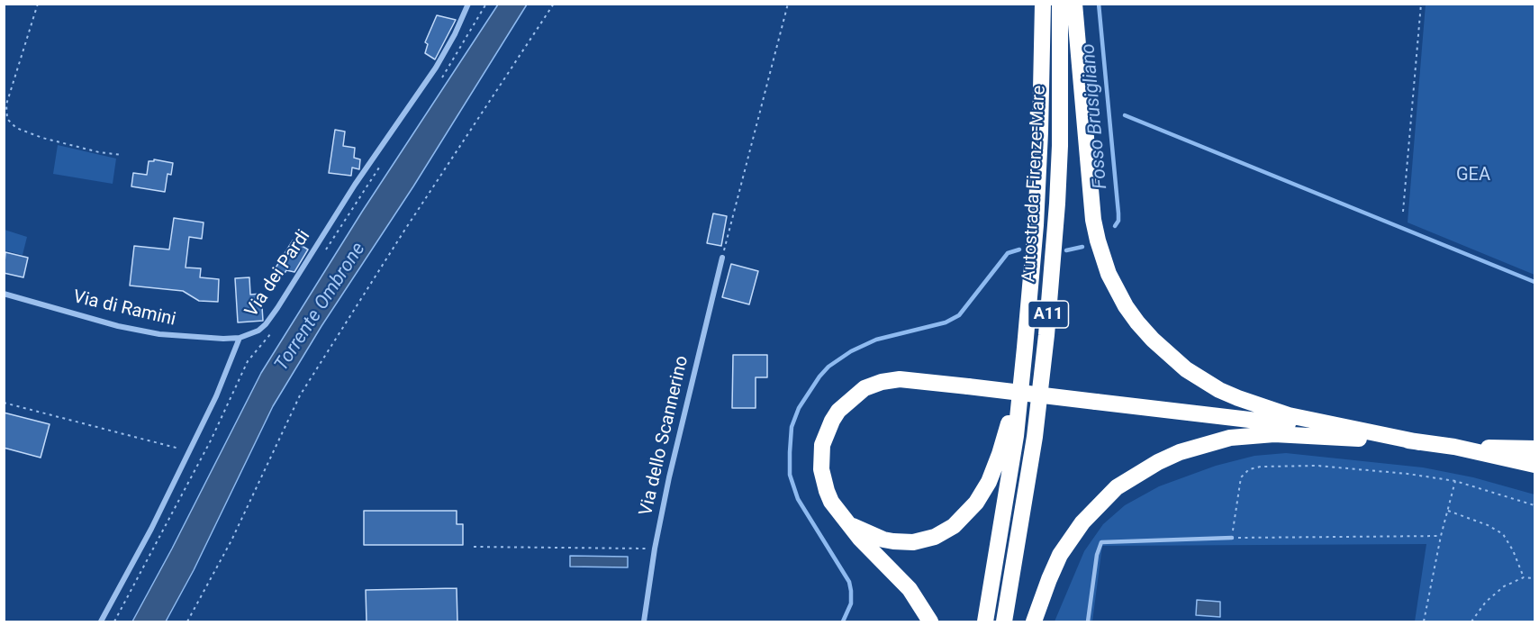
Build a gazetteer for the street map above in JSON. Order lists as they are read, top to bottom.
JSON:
{
  "streets": {
    "highway": ["Autostrada Firenze-Mare", "A11"],
    "street": ["Via dei Pardi", "Via di Ramini", "Via dello Scannerino"]
  },
  "crossings": [
    ["Via dei Pardi", "Via di Ramini"]
  ],
  "water": ["Fosso Brusigliano", "Torrente Ombrone"],
  "parks": ["GEA"]
}
